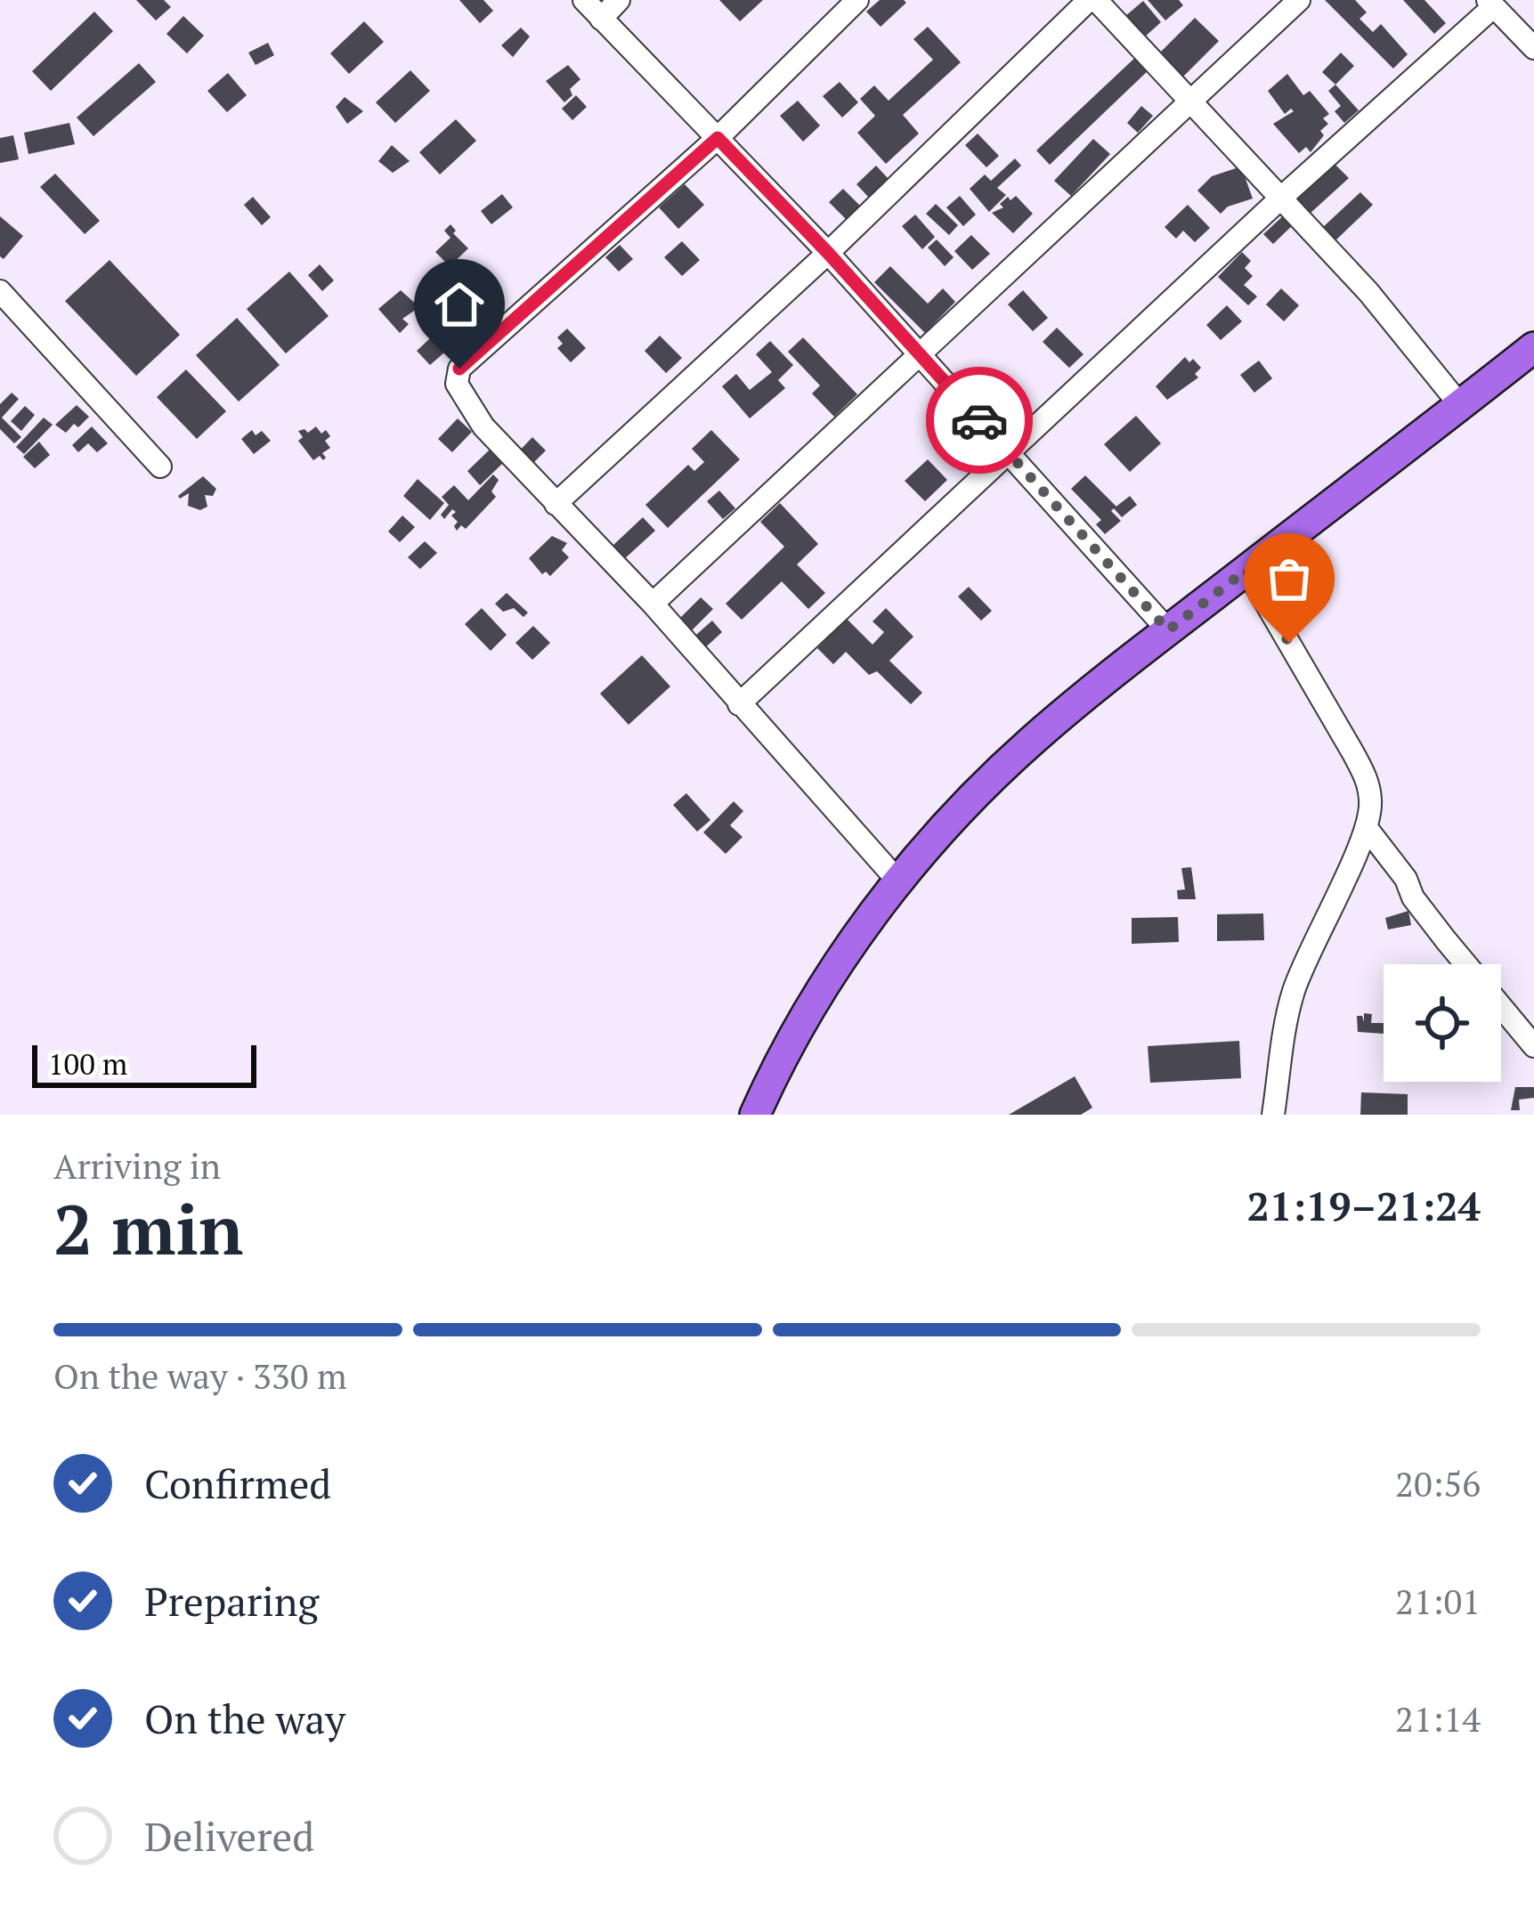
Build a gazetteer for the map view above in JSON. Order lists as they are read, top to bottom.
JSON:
{
  "scale_bar": "100 m",
  "page": {
    "scale": "100 m",
    "heading": ["2 min", "Arriving in", "21:19–21:24"],
    "bar": "On the way · 330 m",
    "list": [
      ["Confirmed", "20:56"],
      ["Preparing", "21:01"],
      ["On the way", "21:14"],
      "Delivered"
    ]
  }
}
